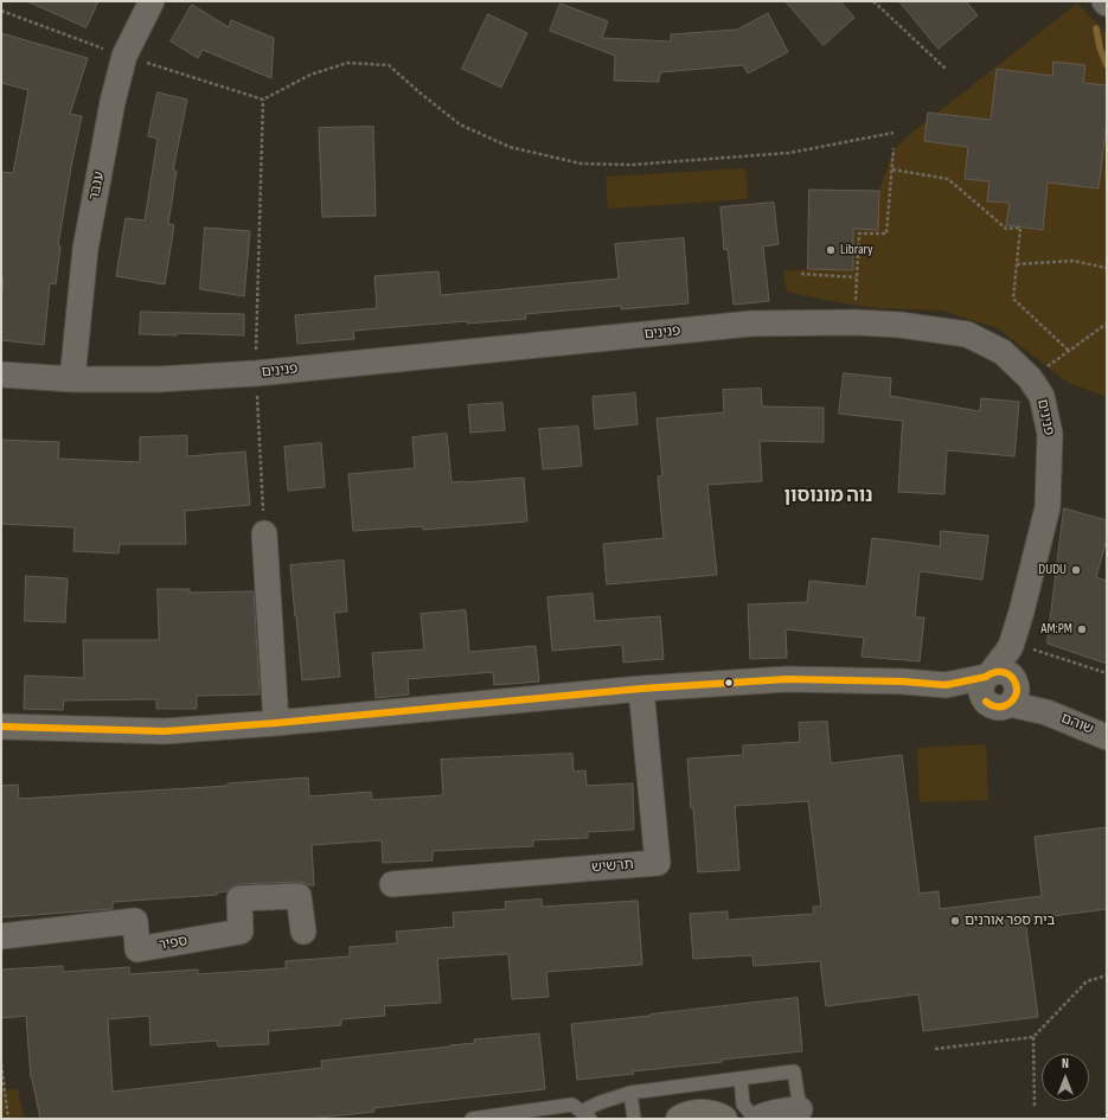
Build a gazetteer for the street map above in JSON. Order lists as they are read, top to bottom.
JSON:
{
  "streets": {
    "street": [
      "ענבר",
      "פנינים",
      "שוהם",
      "תרשיש",
      "ספיר"
    ]
  },
  "crossings": [
    ["ענבר", "פנינים"],
    ["פנינים", "שוהם"],
    ["שוהם", "תרשיש"]
  ],
  "districts": ["נוה מונוסון"],
  "places": [
    "Library",
    "DUDU",
    "AM:PM",
    "בית ספר אורנים"
  ],
  "north": "top"
}
